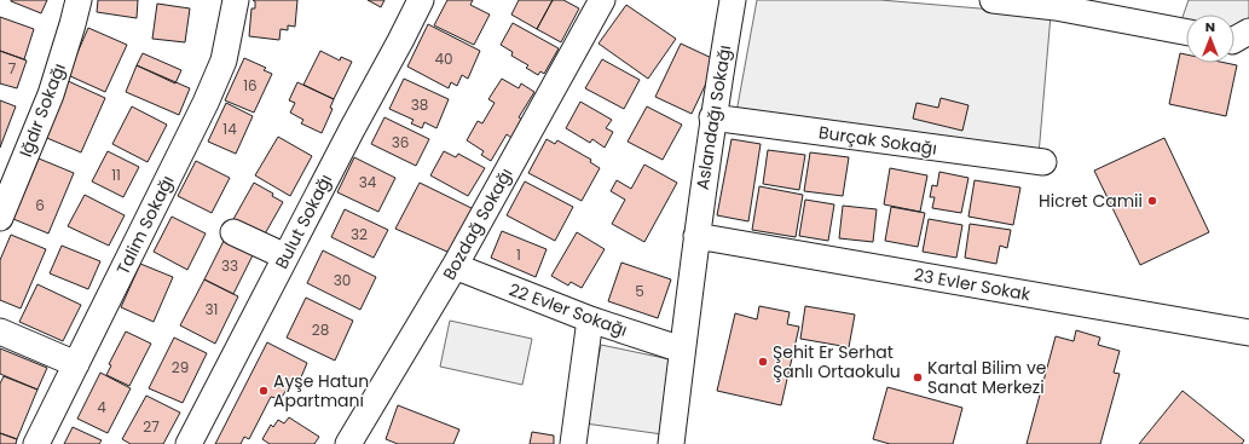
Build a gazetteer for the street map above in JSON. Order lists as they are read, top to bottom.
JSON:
{
  "streets": {
    "street": [
      "Iğdır Sokağı",
      "Aslandağı Sokağı",
      "Burçak Sokağı",
      "Bulut Sokağı",
      "Bozdağ Sokağı",
      "Talim Sokağı",
      "23 Evler Sokak",
      "22 Evler Sokağı"
    ]
  },
  "crossings": [
    ["Aslandağı Sokağı", "Burçak Sokağı"],
    ["Aslandağı Sokağı", "23 Evler Sokak"],
    ["Aslandağı Sokağı", "22 Evler Sokağı"],
    ["Bozdağ Sokağı", "22 Evler Sokağı"]
  ],
  "places": [
    "Hicret Camii",
    "Şehit Er Serhat Şanlı Ortaokulu",
    "Kartal Bilim ve Sanat Merkezi",
    "Ayşe Hatun Apartmanı"
  ],
  "house_numbers": [
    "40",
    "7",
    "16",
    "38",
    "14",
    "36",
    "11",
    "34",
    "6",
    "32",
    "1",
    "33",
    "30",
    "5",
    "31",
    "28",
    "29",
    "4",
    "27"
  ],
  "north": "top"
}
